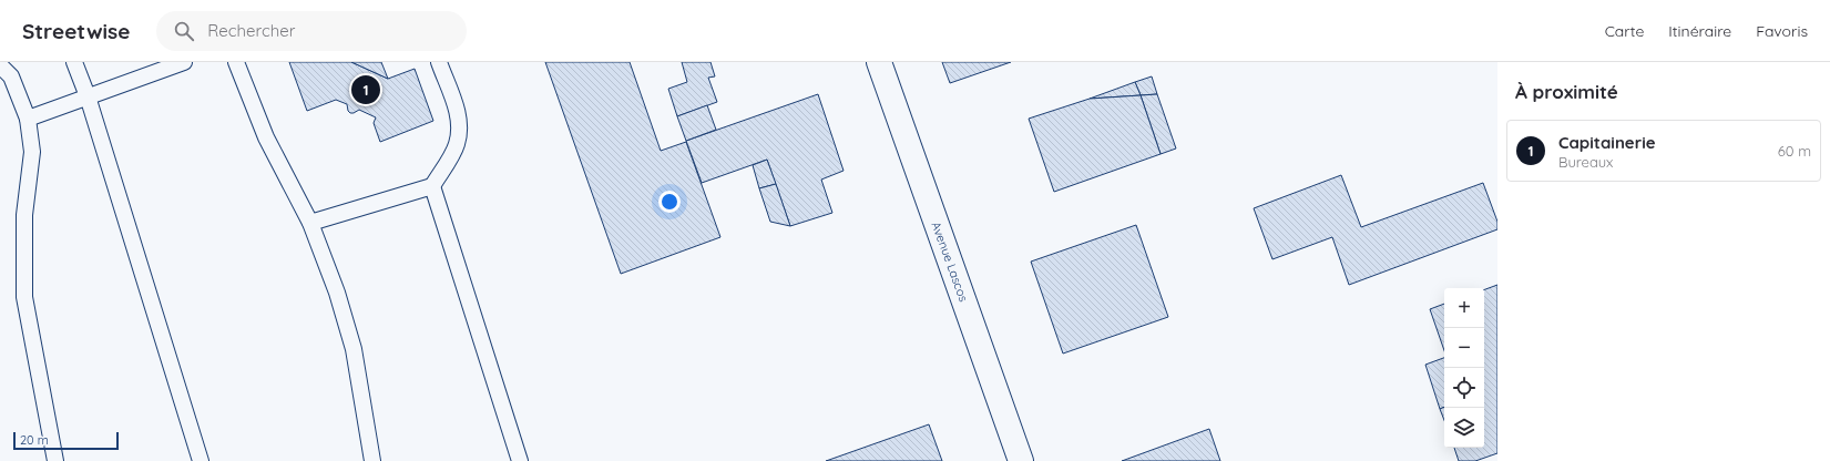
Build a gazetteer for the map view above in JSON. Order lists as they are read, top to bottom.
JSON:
{
  "streets": {
    "street": ["Avenue Lascos"]
  },
  "scale_bar": "20 m",
  "page": {
    "header": "Streetwise",
    "search": "Rechercher",
    "nav": ["Carte", "Itinéraire", "Favoris"],
    "heading": "À proximité",
    "pins": "1",
    "list": [
      {
        "mark": "1",
        "name": "Capitainerie",
        "note": "Bureaux",
        "value": "60 m"
      }
    ],
    "map_buttons": ["+", "−"],
    "scale": "20 m"
  }
}
